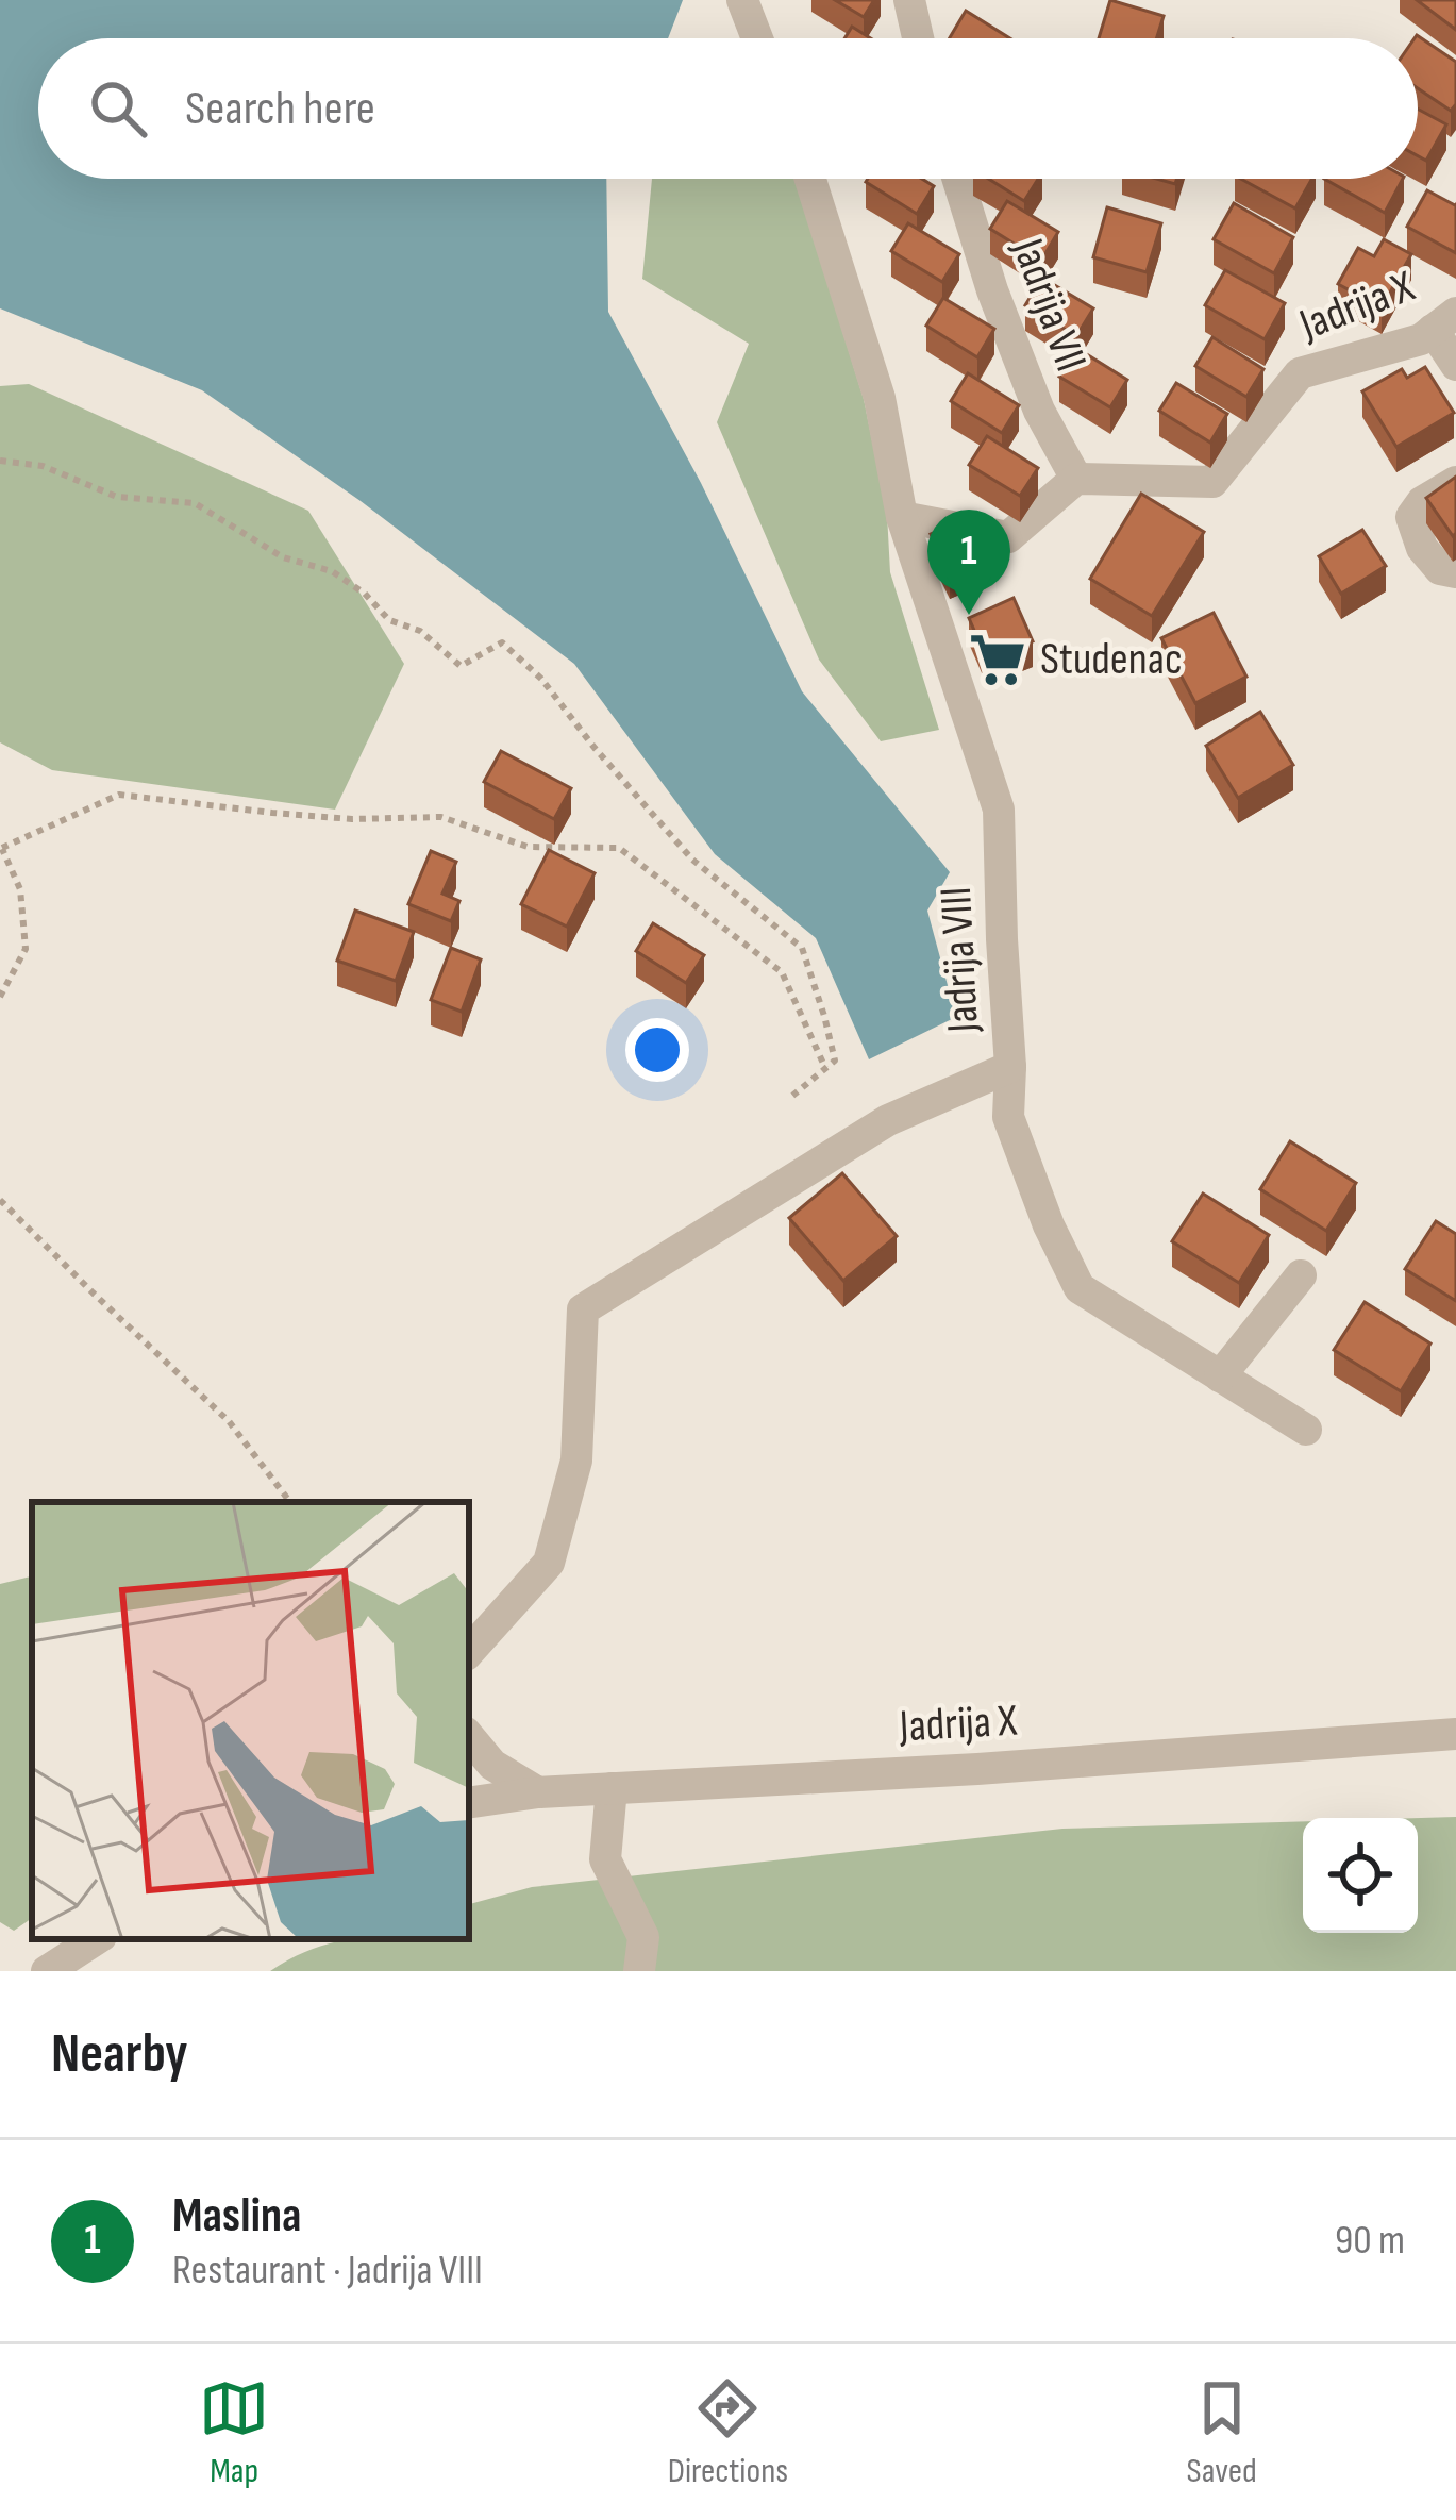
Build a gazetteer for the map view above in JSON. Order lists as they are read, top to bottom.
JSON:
{
  "streets": {
    "street": ["Jadrija VII", "Jadrija X", "Jadrija VIII"]
  },
  "crossings": [
    ["Jadrija VII", "Jadrija X"]
  ],
  "places": {
    "supermarket": ["Studenac"]
  },
  "page": {
    "search": "Search here",
    "pins": "1",
    "heading": "Nearby",
    "list": [
      {
        "mark": "1",
        "name": "Maslina",
        "note": "Restaurant · Jadrija VIII",
        "value": "90 m"
      }
    ],
    "nav": ["Map", "Directions", "Saved"]
  }
}
